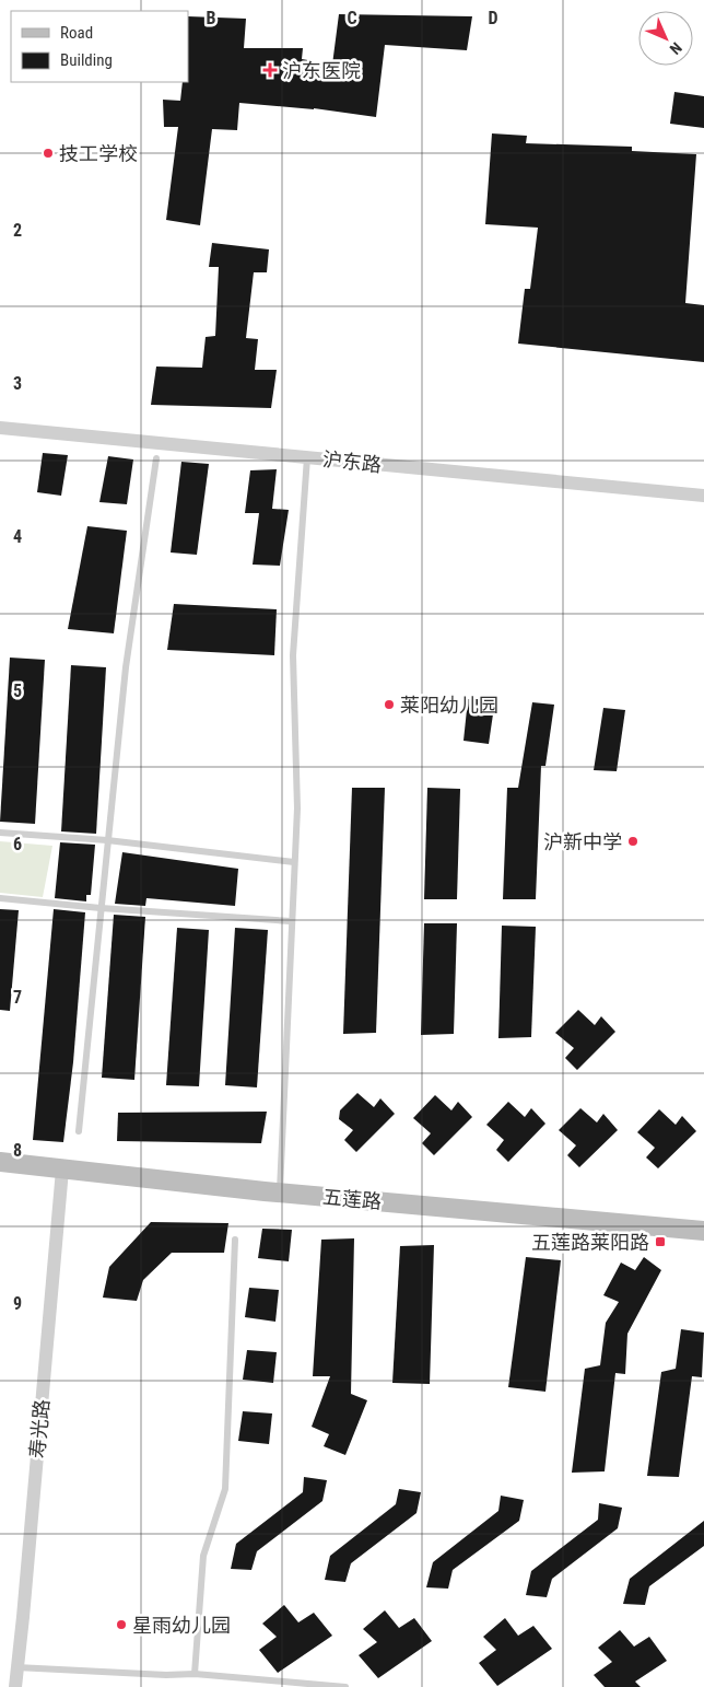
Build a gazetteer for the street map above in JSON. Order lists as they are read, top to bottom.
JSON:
{
  "streets": {
    "street": ["沪东路", "五莲路", "寿光路"]
  },
  "crossings": [
    ["五莲路", "寿光路"]
  ],
  "places": {
    "health": ["沪东医院"],
    "other": [
      "技工学校",
      "莱阳幼儿园",
      "沪新中学",
      "星雨幼儿园"
    ],
    "transit": ["五莲路莱阳路"]
  },
  "legend": ["Road", "Building"],
  "north": "bottom right",
  "grid": {
    "columns": ["B", "C", "D"],
    "rows": [
      "2",
      "3",
      "4",
      "5",
      "6",
      "7",
      "8",
      "9"
    ]
  }
}
